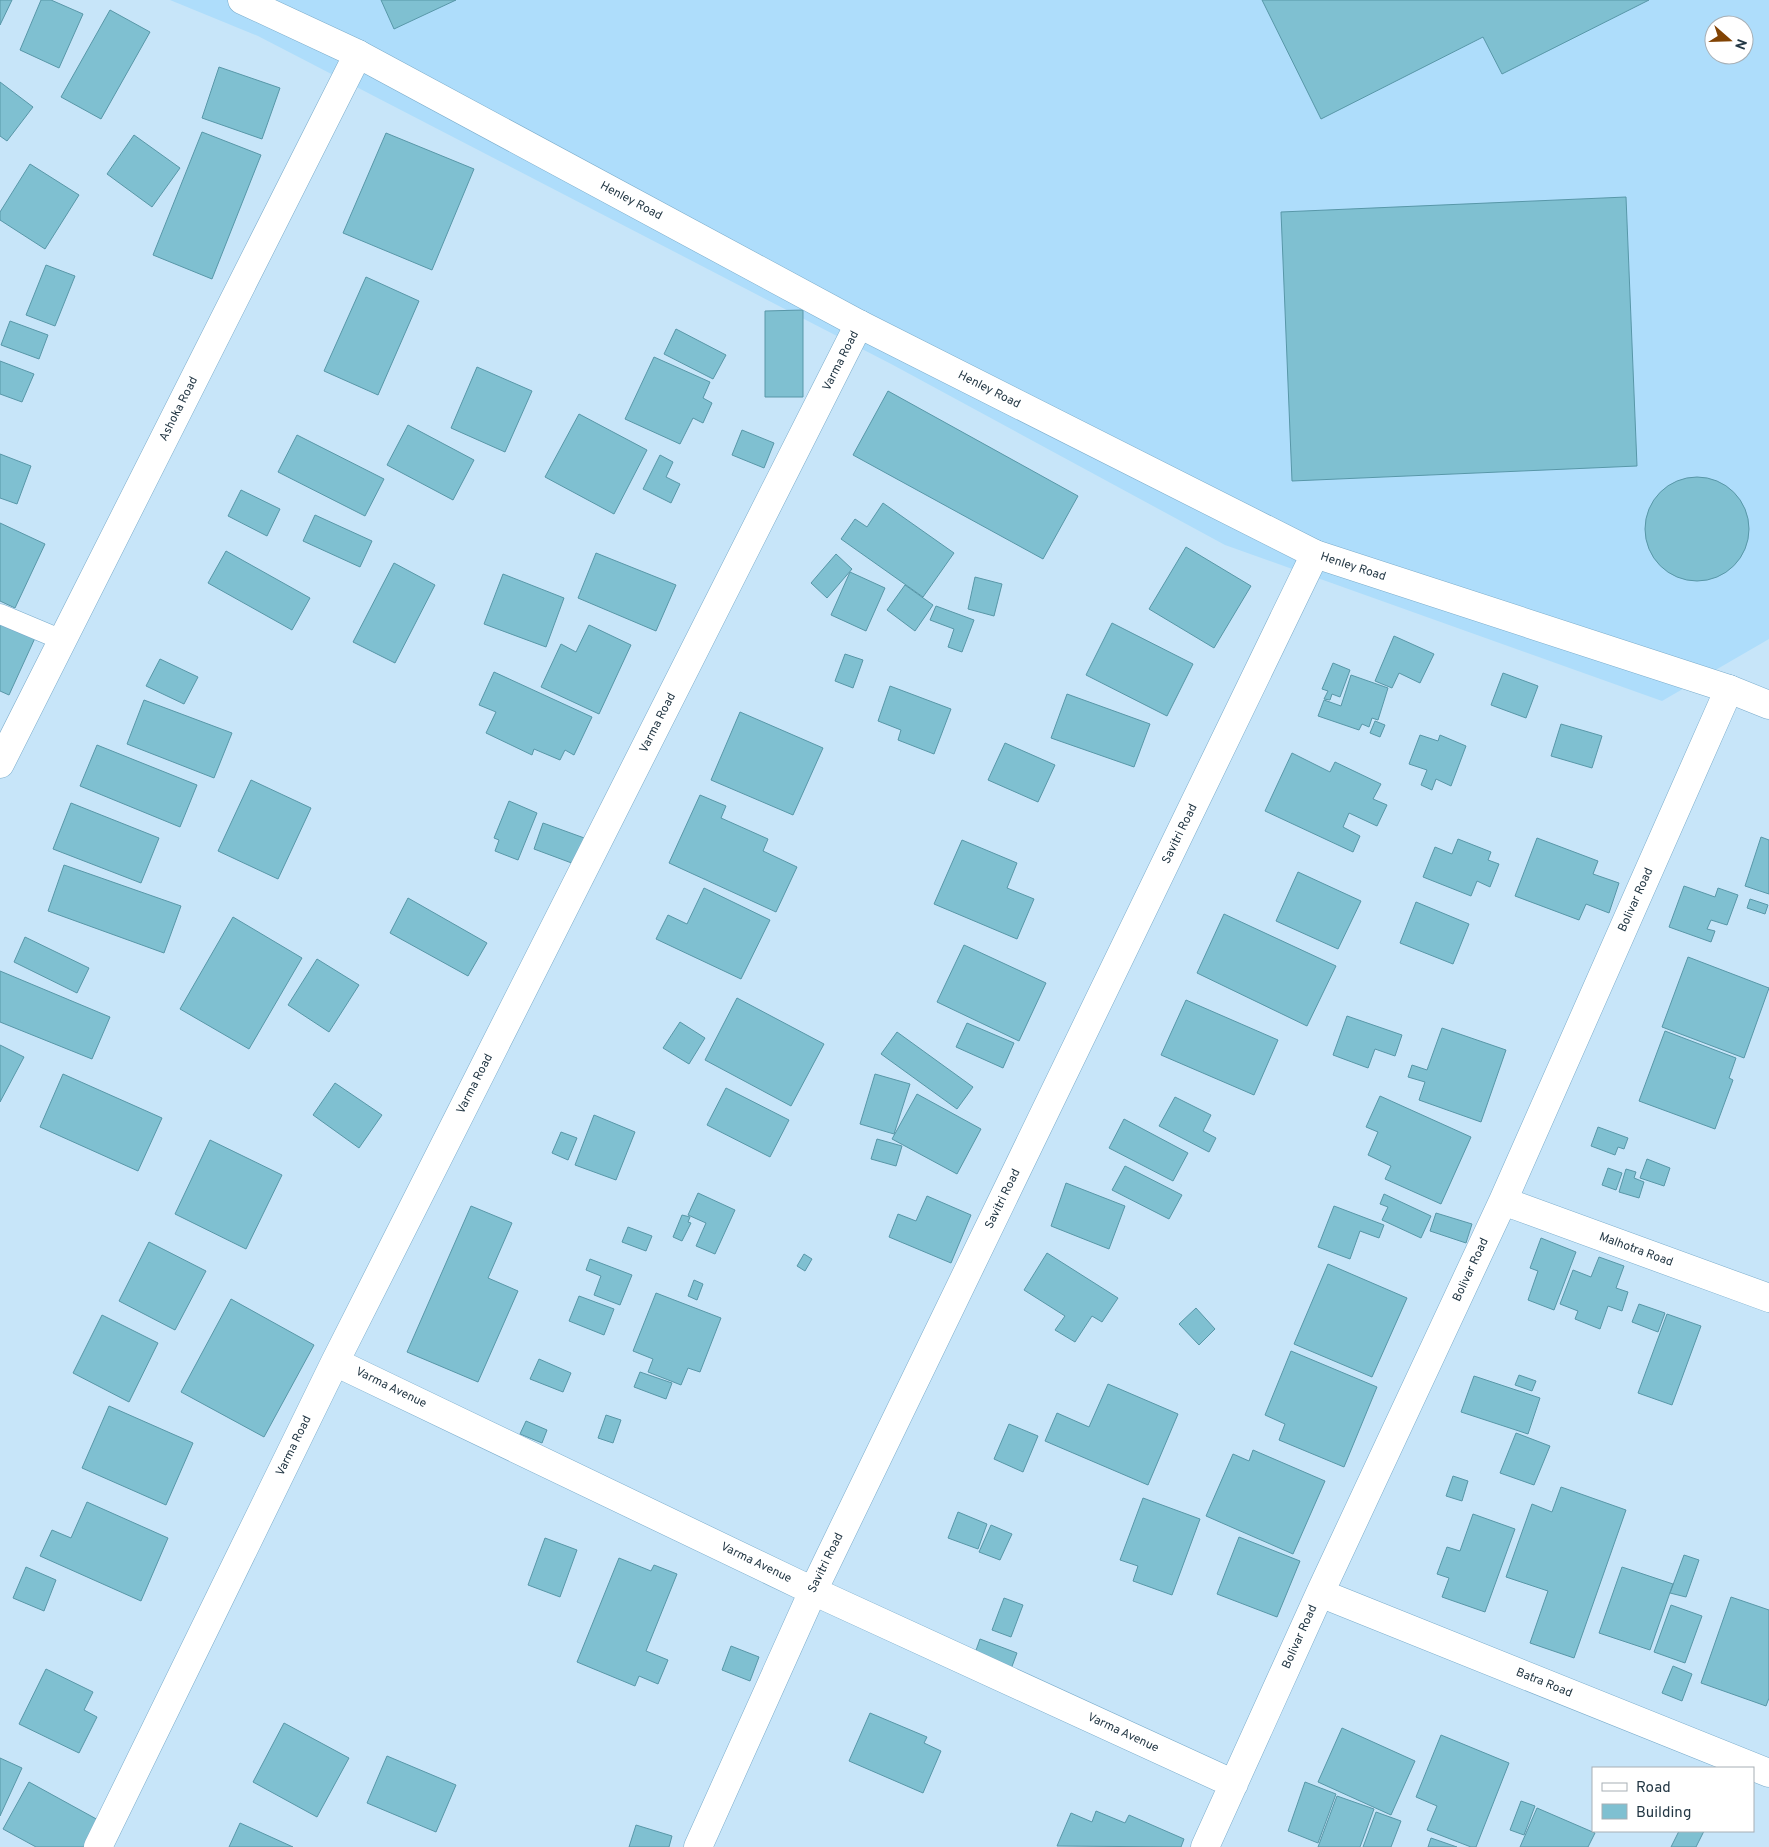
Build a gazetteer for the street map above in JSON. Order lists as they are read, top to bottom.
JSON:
{
  "streets": {
    "street": [
      "Henley Road",
      "Varma Road",
      "Ashoka Road",
      "Savitri Road",
      "Bolivar Road",
      "Malhotra Road",
      "Varma Avenue",
      "Batra Road"
    ]
  },
  "crossings": [
    ["Henley Road", "Varma Road"],
    ["Henley Road", "Ashoka Road"],
    ["Henley Road", "Savitri Road"],
    ["Henley Road", "Bolivar Road"],
    ["Varma Road", "Varma Avenue"],
    ["Savitri Road", "Varma Avenue"],
    ["Bolivar Road", "Malhotra Road"],
    ["Bolivar Road", "Varma Avenue"],
    ["Bolivar Road", "Batra Road"]
  ],
  "legend": ["Road", "Building"],
  "north": "right"
}
